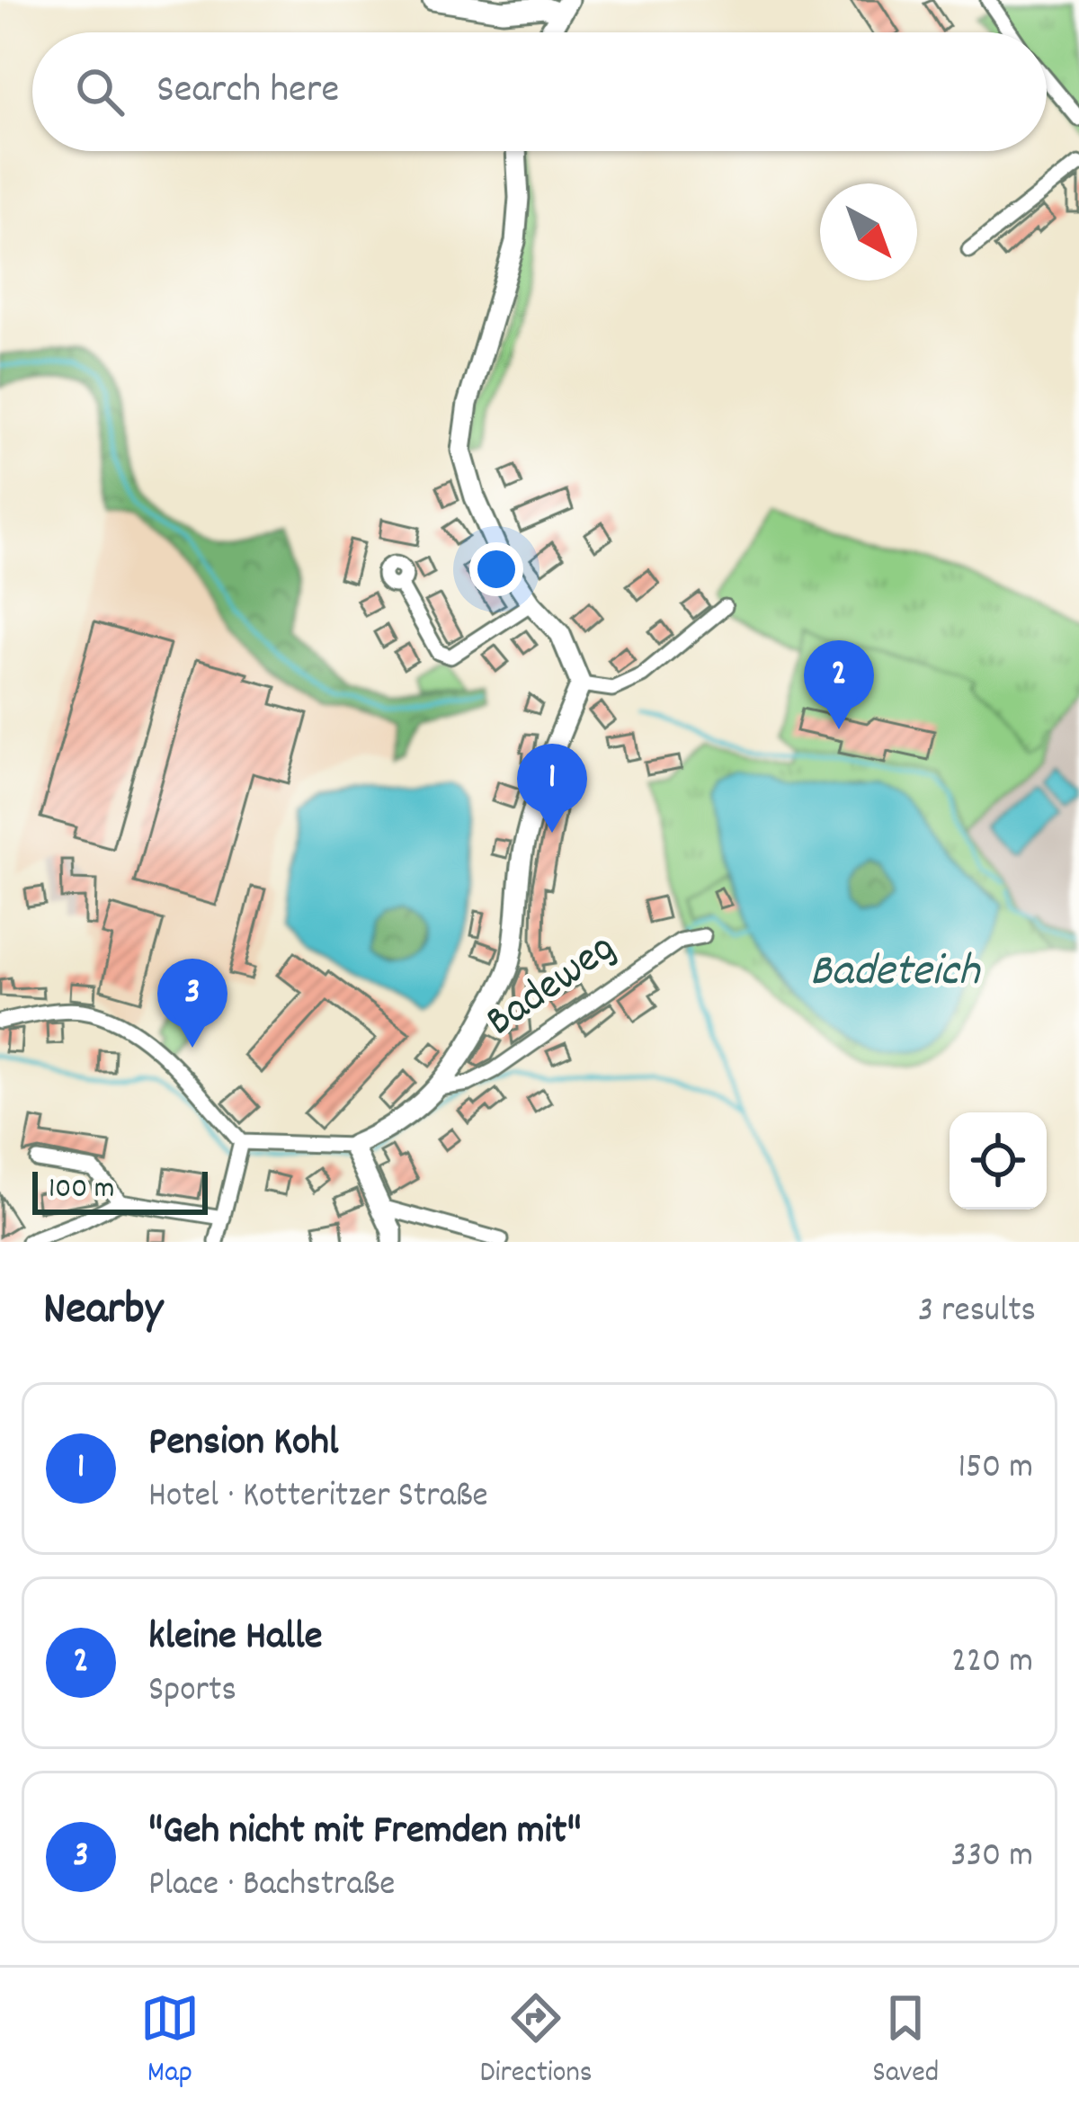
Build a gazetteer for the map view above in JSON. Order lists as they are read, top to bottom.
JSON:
{
  "streets": {
    "street": ["Badeweg"]
  },
  "water": ["Badeteich"],
  "scale_bar": "100 m",
  "north": "bottom right",
  "page": {
    "search": "Search here",
    "pins": ["2", "1", "3"],
    "scale": "100 m",
    "heading": ["Nearby", "3 results"],
    "list": [
      {
        "mark": "1",
        "name": "Pension Kohl",
        "note": "Hotel · Kotteritzer Straße",
        "value": "150 m"
      },
      {
        "mark": "2",
        "name": "kleine Halle",
        "note": "Sports",
        "value": "220 m"
      },
      {
        "mark": "3",
        "name": "\"Geh nicht mit Fremden mit\"",
        "note": "Place · Bachstraße",
        "value": "330 m"
      }
    ],
    "nav": ["Map", "Directions", "Saved"]
  }
}
